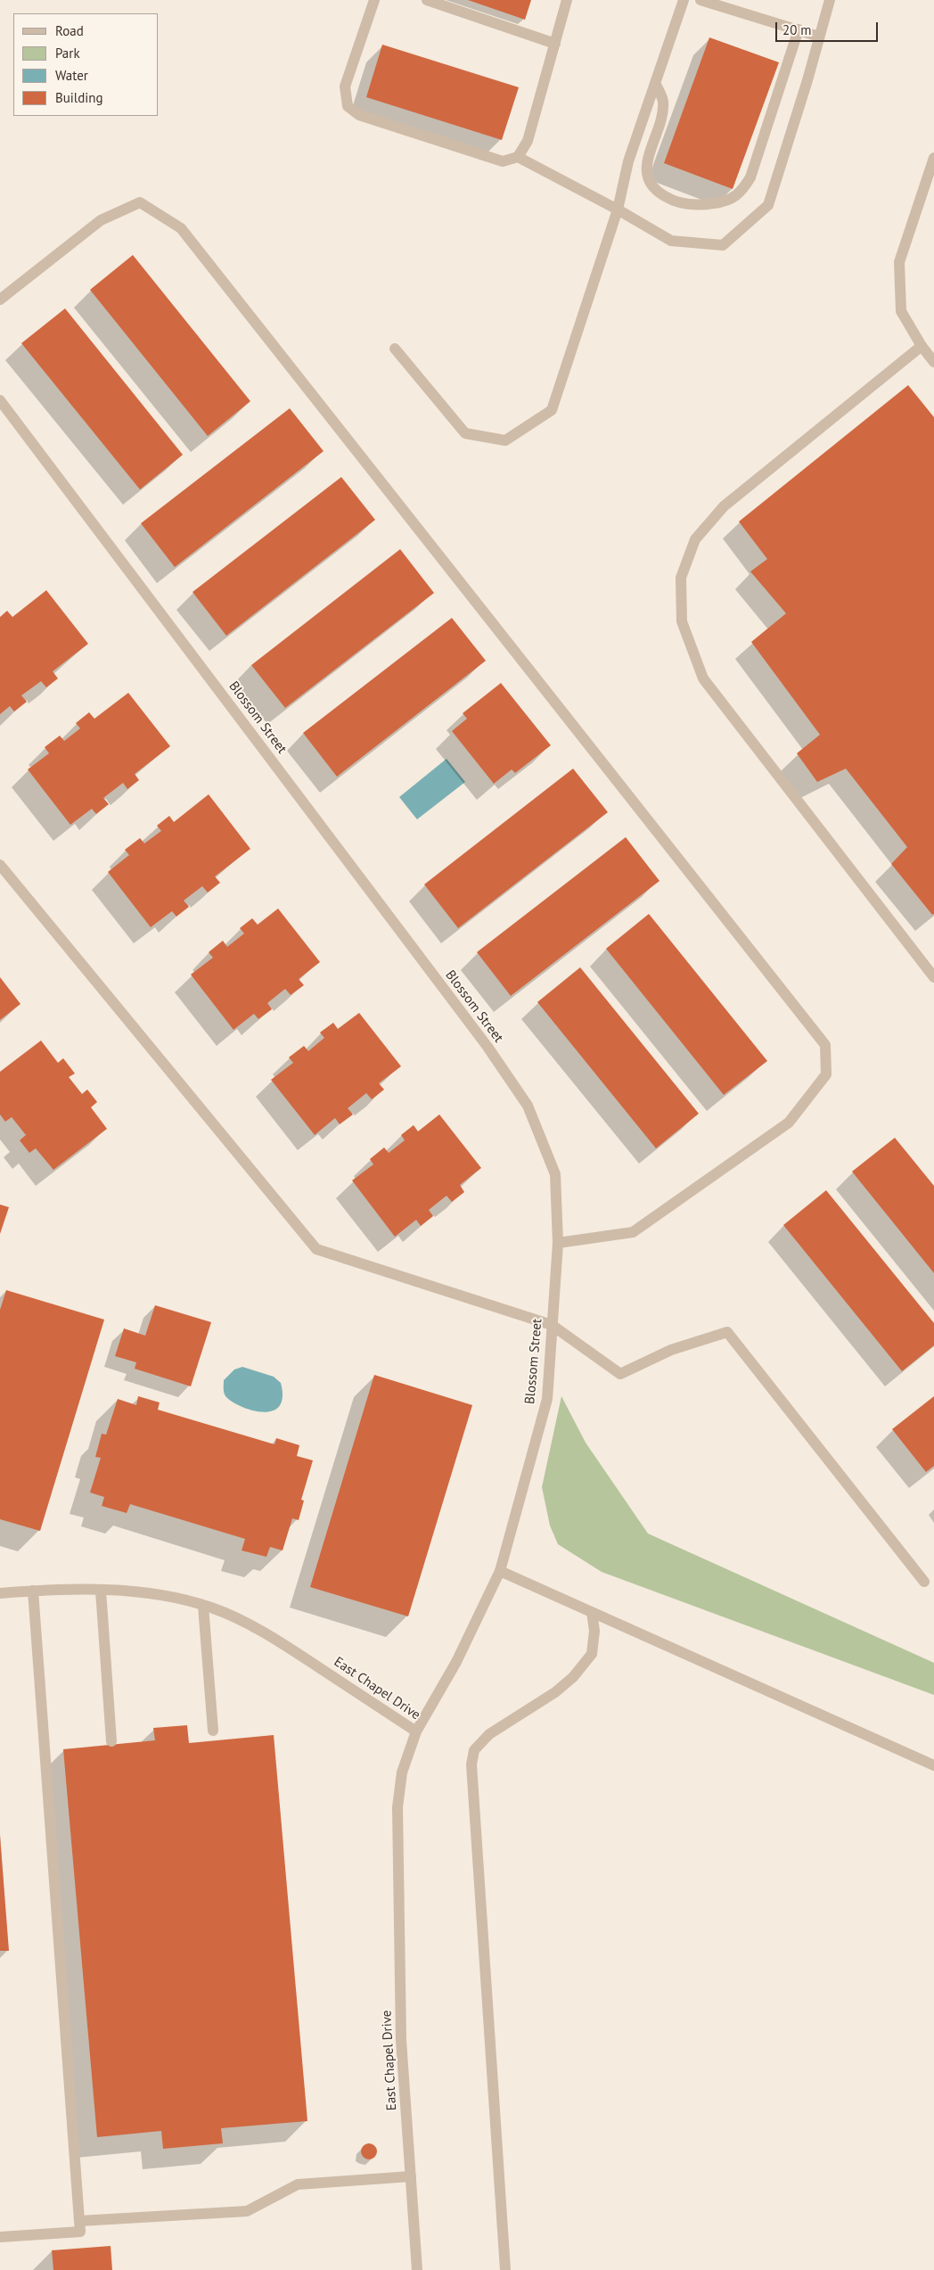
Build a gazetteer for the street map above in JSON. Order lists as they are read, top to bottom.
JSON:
{
  "streets": {
    "street": ["Blossom Street", "East Chapel Drive"]
  },
  "crossings": [
    ["Blossom Street", "East Chapel Drive"]
  ],
  "legend": [
    "Road",
    "Park",
    "Water",
    "Building"
  ],
  "scale_bar": "20 m"
}
